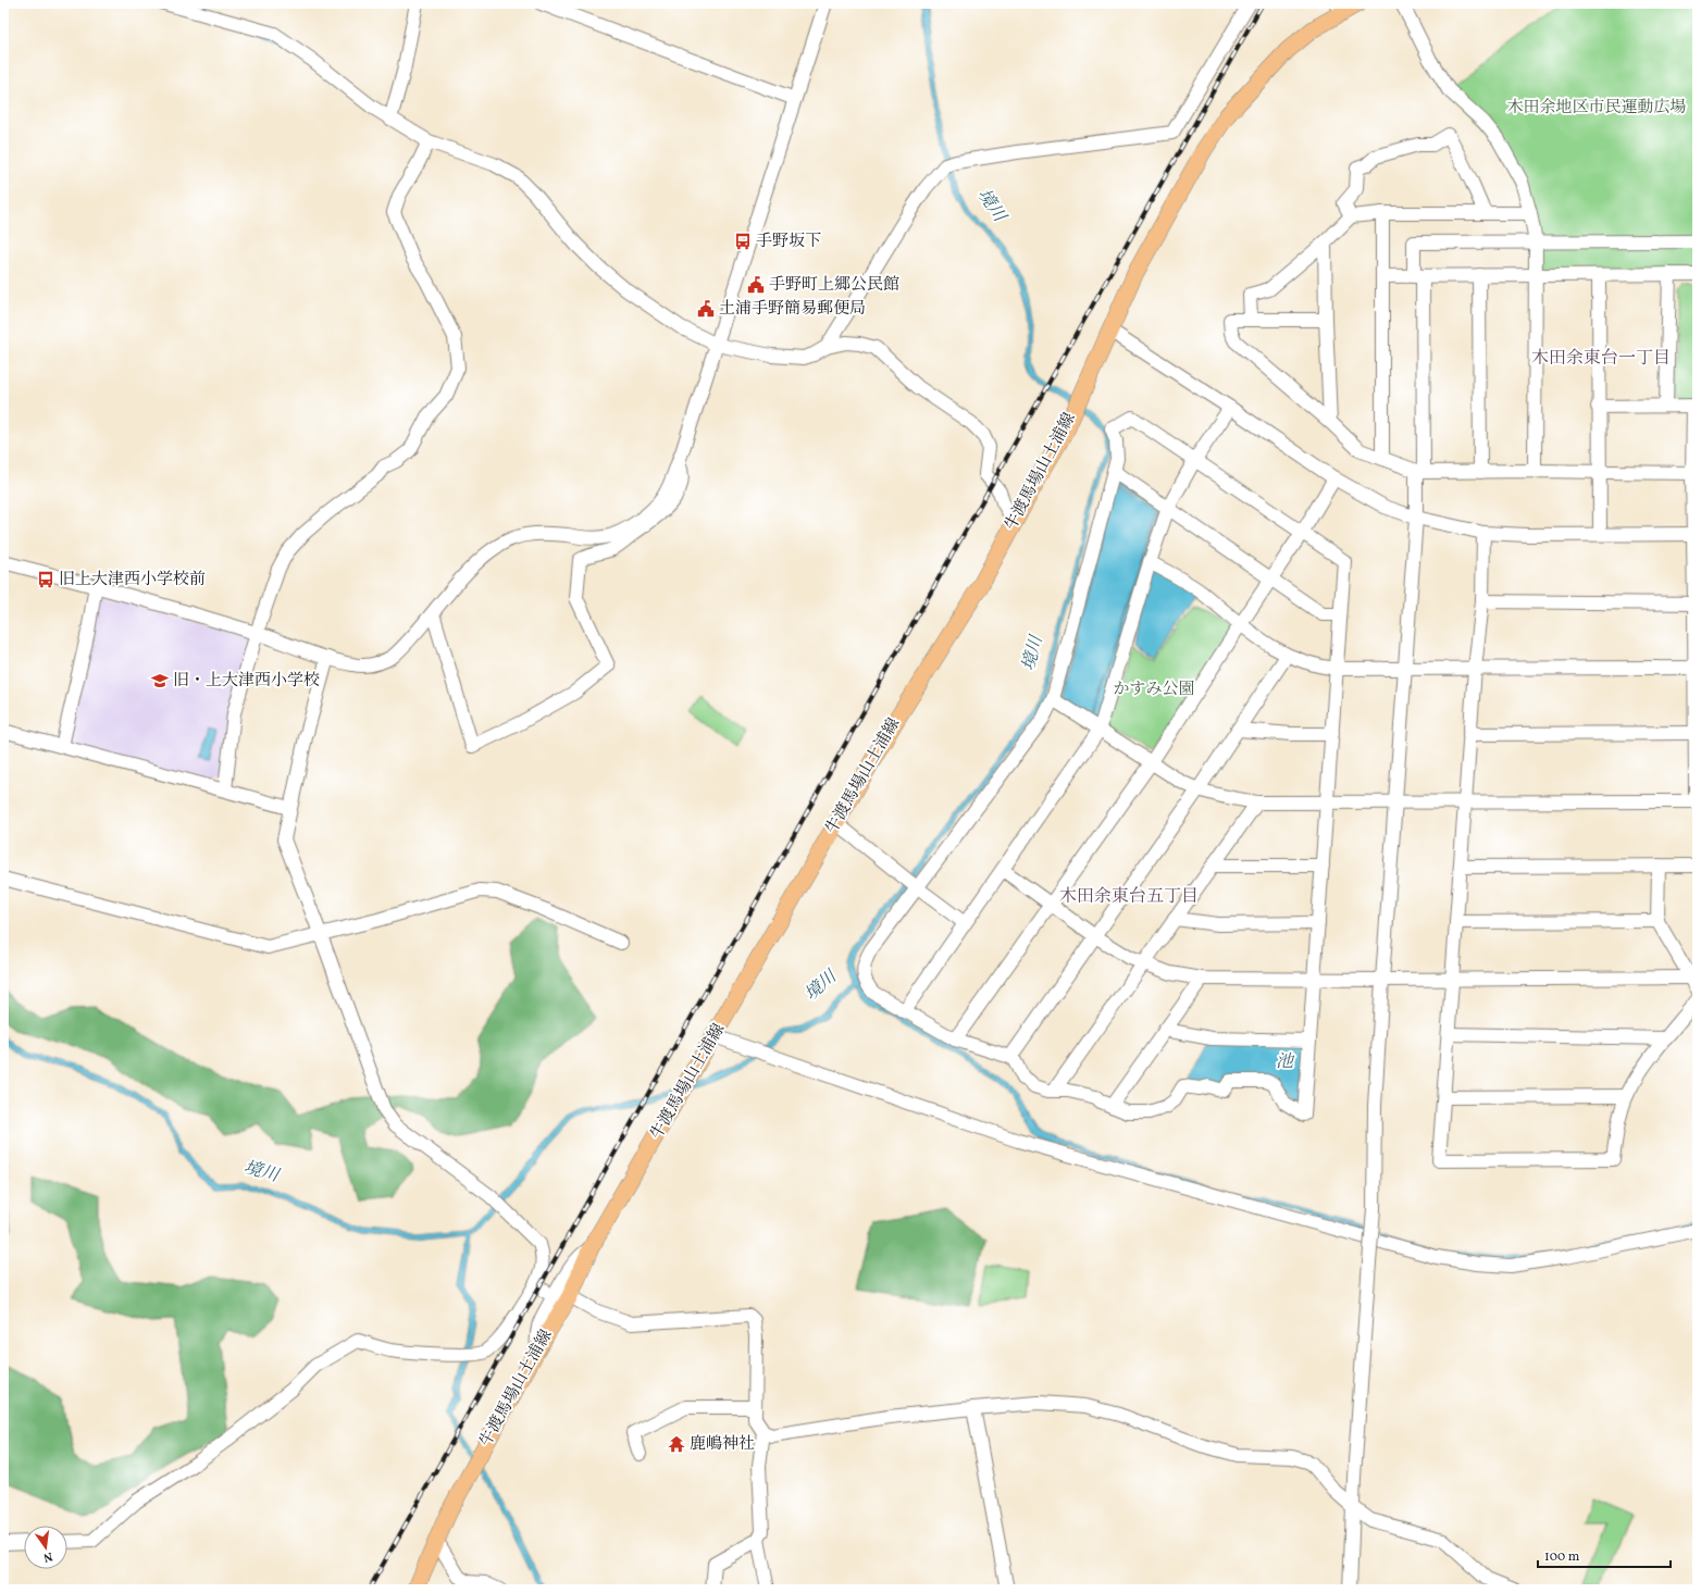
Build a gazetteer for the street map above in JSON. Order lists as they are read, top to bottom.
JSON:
{
  "streets": {
    "main road": ["牛渡馬場山土浦線"]
  },
  "districts": ["木田余東台一丁目", "木田余東台五丁目"],
  "water": ["境川", "池"],
  "parks": ["木田余地区市民運動広場", "かすみ公園"],
  "places": {
    "bus stop": ["手野坂下", "旧上大津西小学校前"],
    "public building": ["手野町上郷公民館", "土浦手野簡易郵便局"],
    "school or university": ["旧・上大津西小学校"],
    "temple": ["鹿嶋神社"]
  },
  "scale_bar": "100 m",
  "north": "bottom"
}
